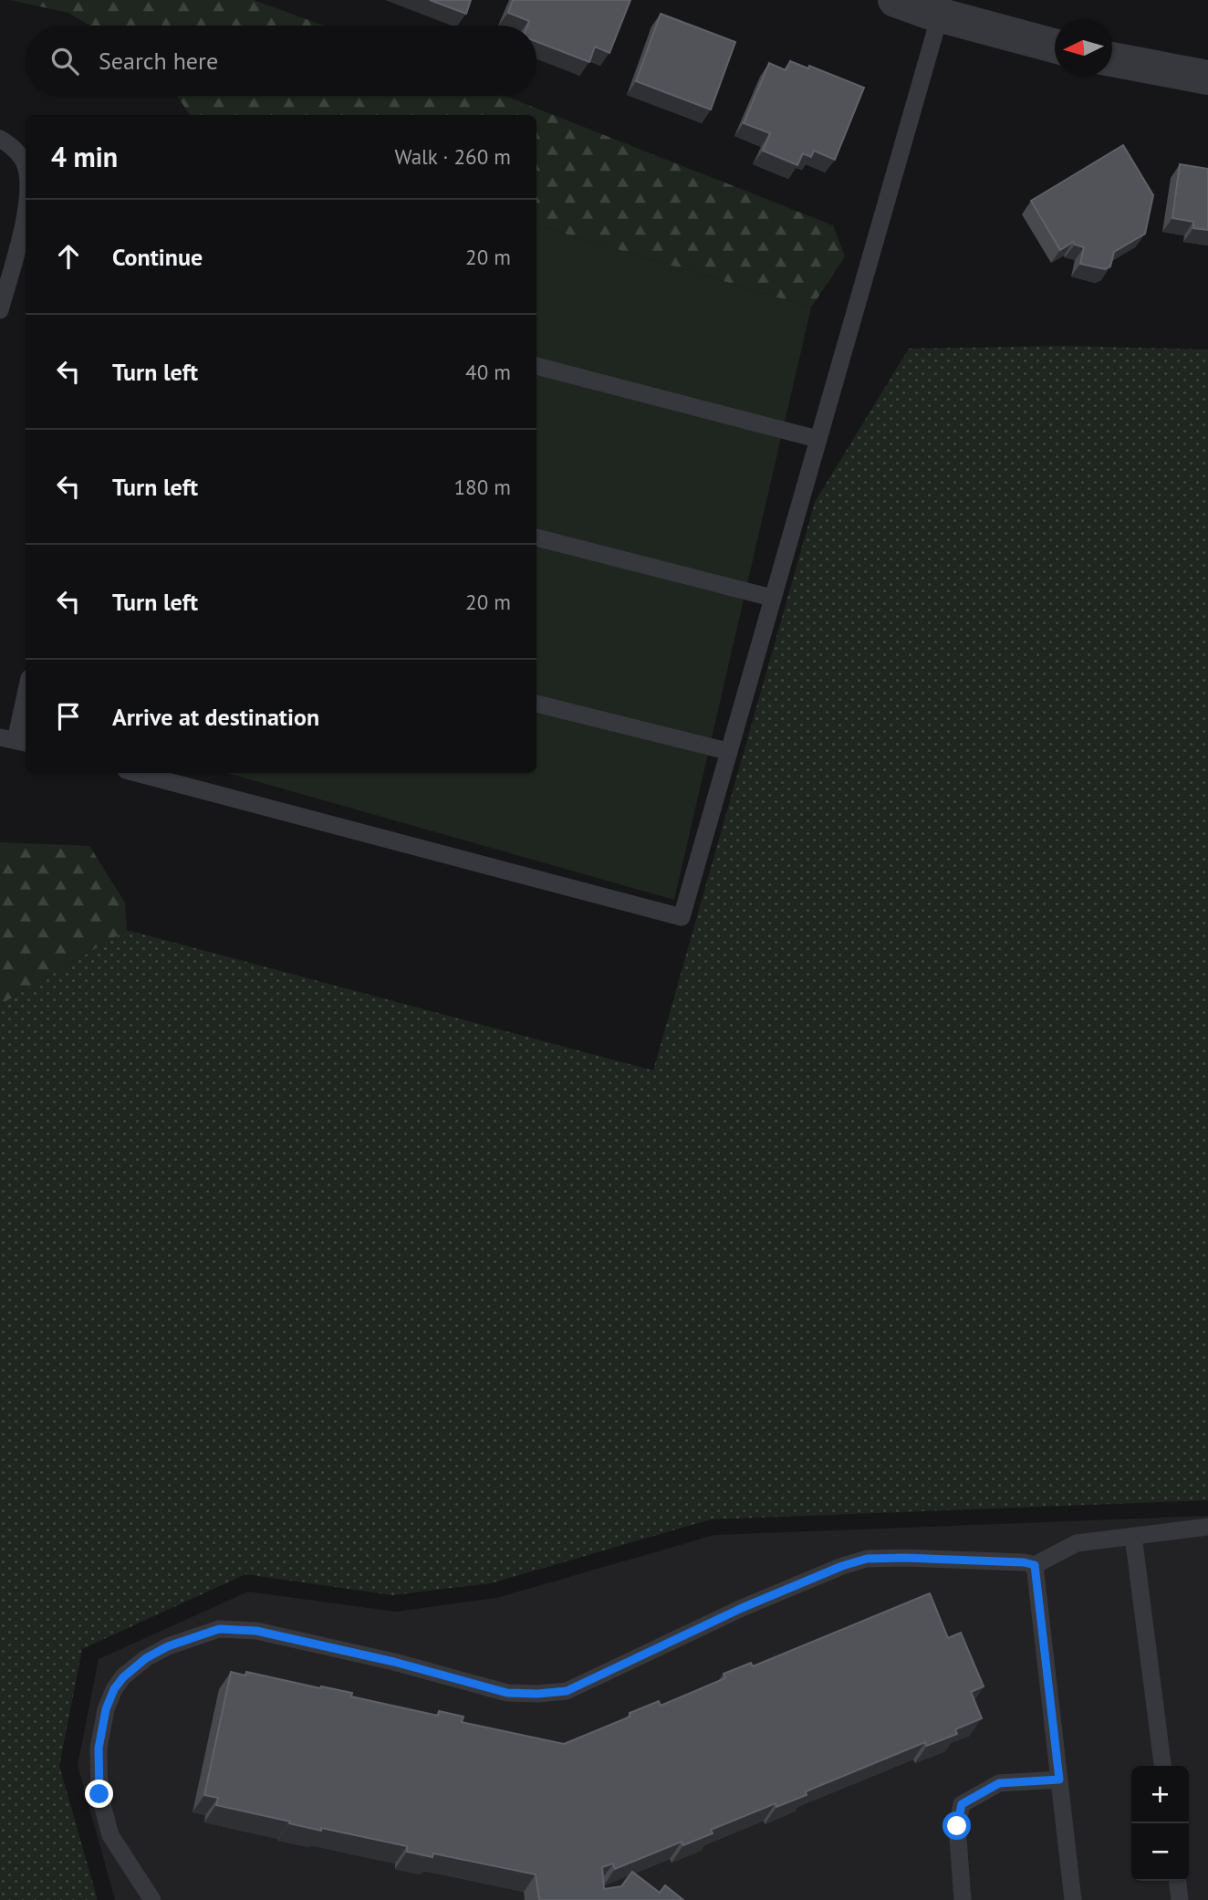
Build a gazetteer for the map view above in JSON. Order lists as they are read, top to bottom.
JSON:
{
  "north": "left",
  "page": {
    "search": "Search here",
    "heading": ["4 min", "Walk · 260 m"],
    "list": [
      ["Continue", "20 m"],
      ["Turn left", "40 m"],
      ["Turn left", "180 m"],
      ["Turn left", "20 m"],
      "Arrive at destination"
    ],
    "map_buttons": ["+", "−"]
  }
}
